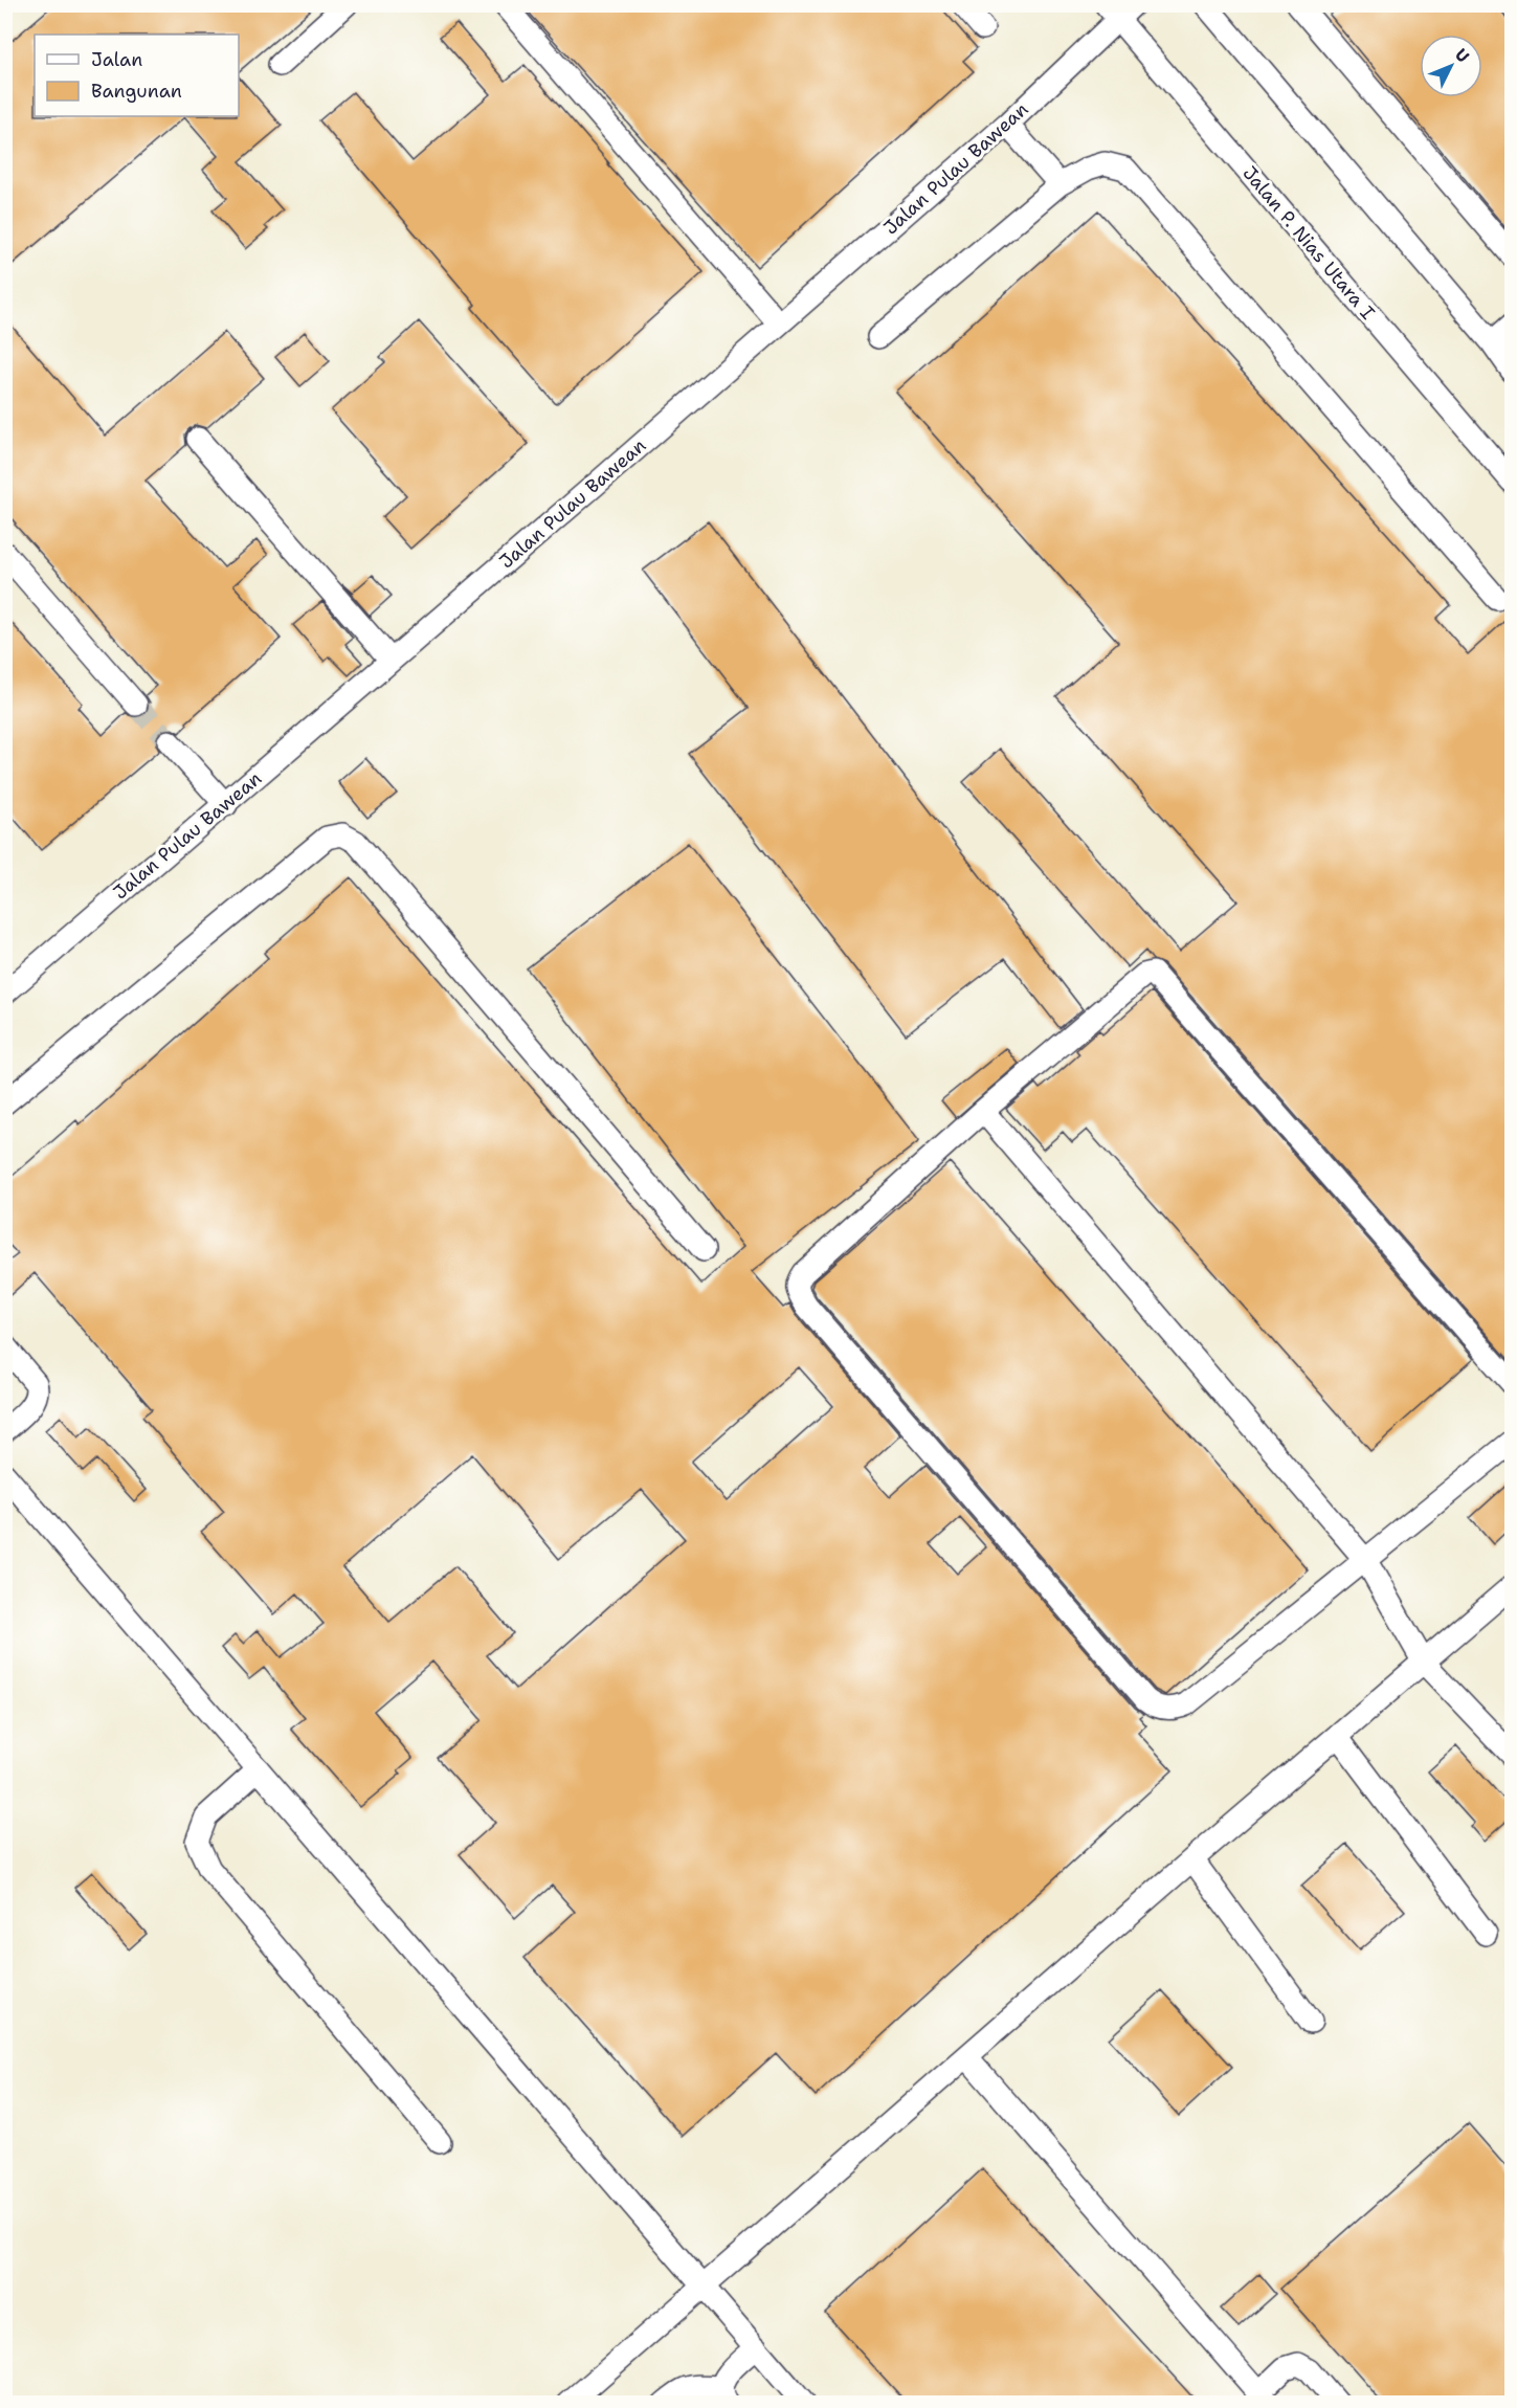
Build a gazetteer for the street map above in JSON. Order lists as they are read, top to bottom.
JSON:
{
  "streets": {
    "street": ["Jalan Pulau Bawean", "Jalan P. Nias Utara I"]
  },
  "crossings": [
    ["Jalan Pulau Bawean", "Jalan P. Nias Utara I"]
  ],
  "legend": ["Jalan", "Bangunan"],
  "north": "top right"
}
